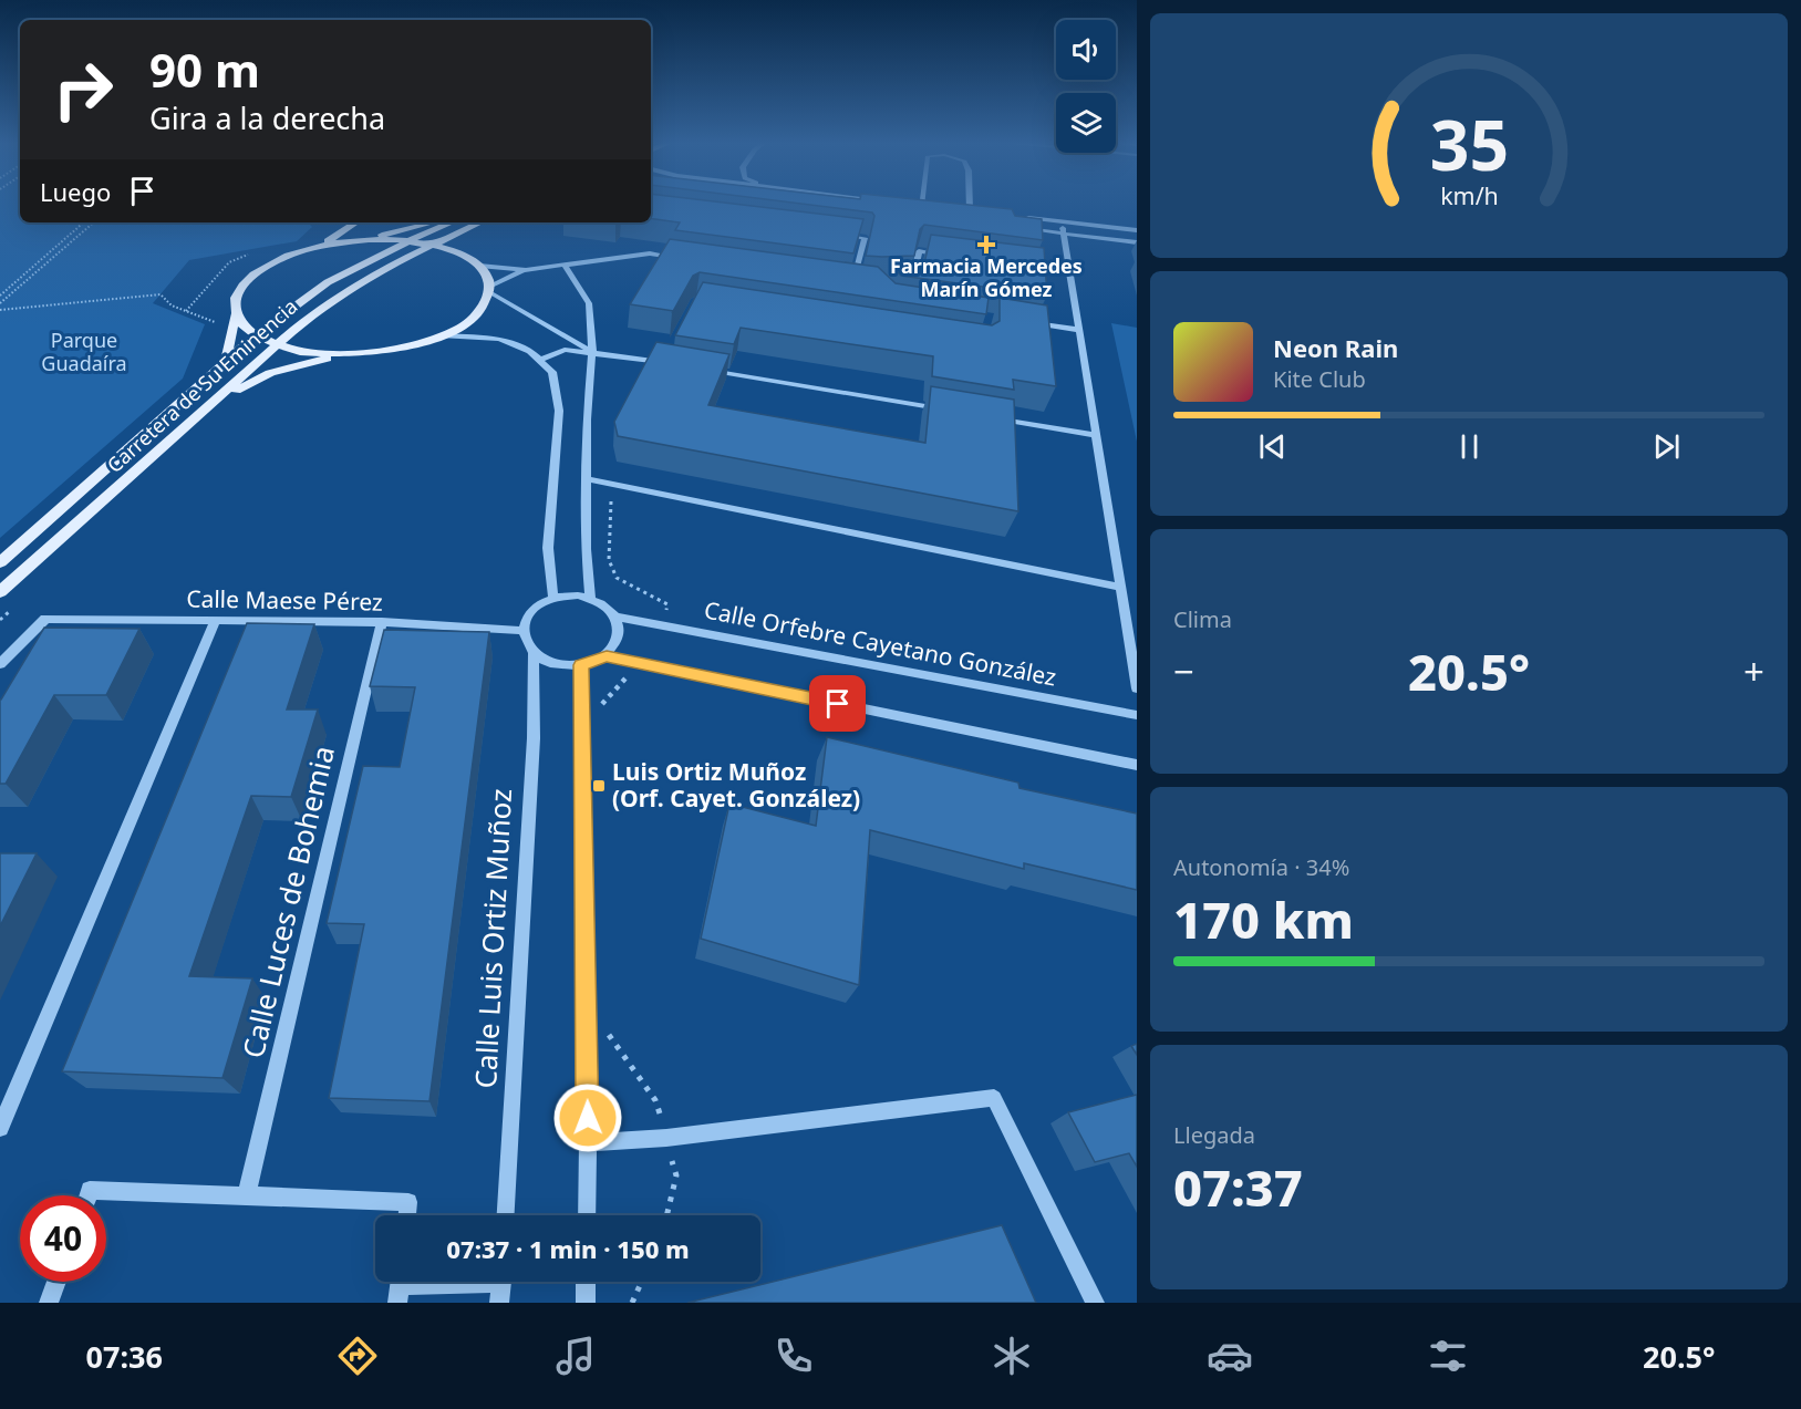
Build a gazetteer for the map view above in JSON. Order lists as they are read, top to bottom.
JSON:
{
  "streets": {
    "main road": ["Carretera de Su Eminencia"],
    "street": [
      "Calle Maese Pérez",
      "Calle Orfebre Cayetano González",
      "Calle Luces de Bohemia",
      "Calle Luis Ortiz Muñoz"
    ]
  },
  "crossings": [
    ["Calle Maese Pérez", "Calle Orfebre Cayetano González"],
    ["Calle Maese Pérez", "Calle Luces de Bohemia"],
    ["Calle Maese Pérez", "Calle Luis Ortiz Muñoz"],
    ["Calle Orfebre Cayetano González", "Calle Luis Ortiz Muñoz"]
  ],
  "parks": ["Parque Guadaíra"],
  "places": {
    "health": ["Farmacia Mercedes Marín Gómez"],
    "transit": ["Luis Ortiz Muñoz (Orf. Cayet. González)"]
  },
  "page": {
    "turn": ["90 m", "Gira a la derecha"],
    "then": "Luego",
    "song": ["Neon Rain", "Kite Club"],
    "tile": [
      "Clima",
      ["Autonomía · 34%", "170 km"],
      ["Llegada", "07:37"]
    ],
    "heat": ["−", "20.5°", "+"],
    "limit": "40",
    "trip": "07:37 · 1 min · 150 m",
    "tabs": ["07:36", "20.5°"],
    "gauge": ["35", "km/h"]
  }
}
